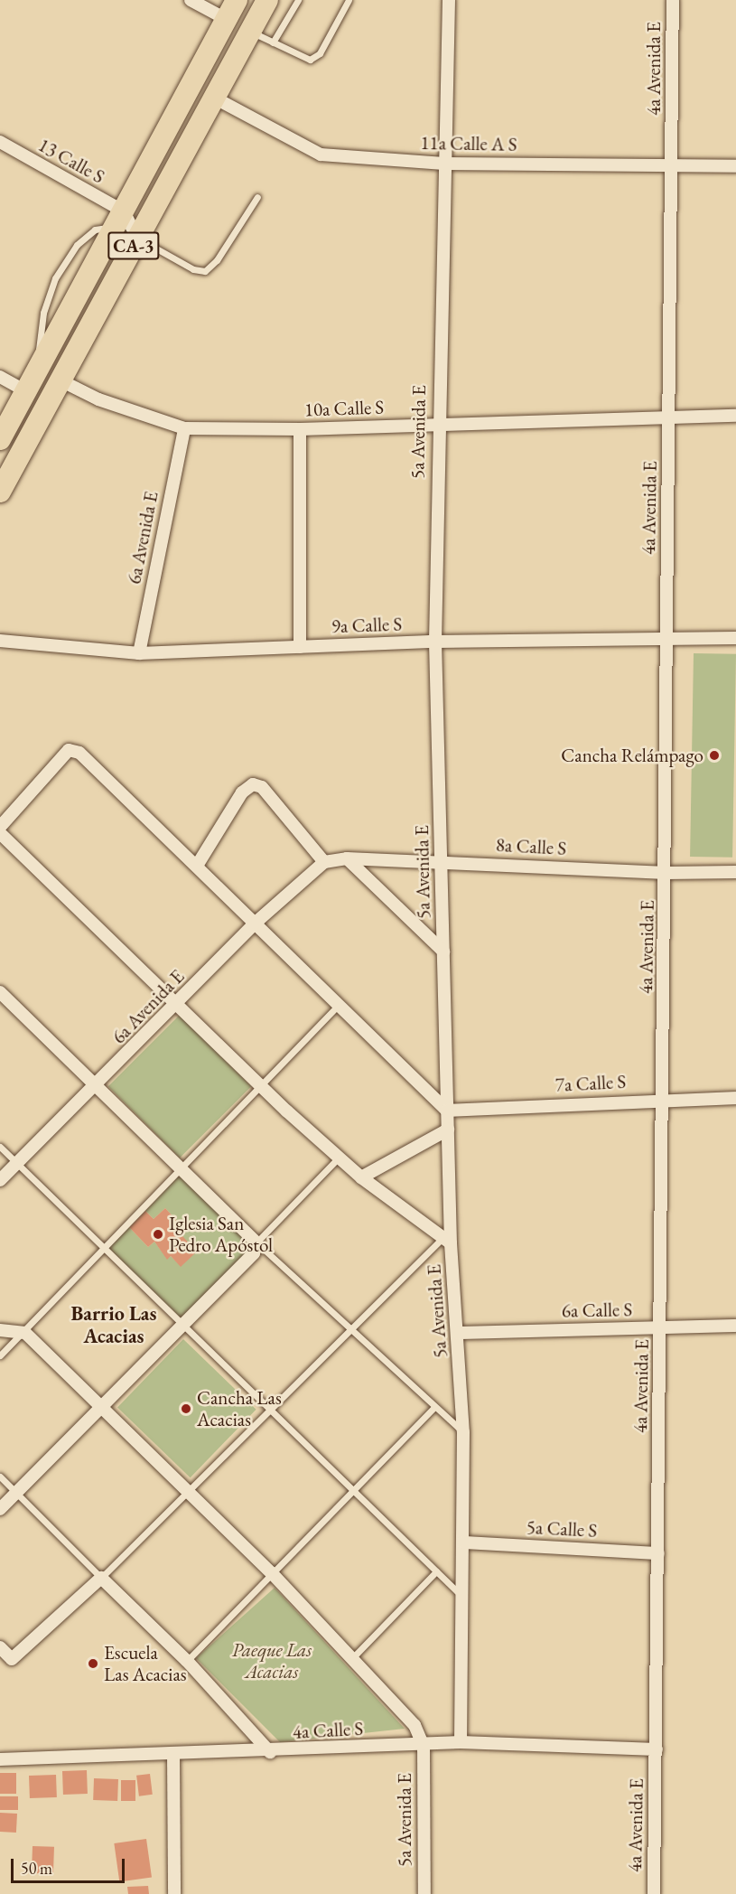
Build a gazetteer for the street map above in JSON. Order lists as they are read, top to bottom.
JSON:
{
  "streets": {
    "highway": ["CA-3"],
    "street": [
      "4a Avenida E",
      "11a Calle A S",
      "13 Calle S",
      "10a Calle S",
      "5a Avenida E",
      "6a Avenida E",
      "9a Calle S",
      "8a Calle S",
      "7a Calle S",
      "6a Calle S",
      "5a Calle S",
      "4a Calle S"
    ]
  },
  "crossings": [
    ["4a Avenida E", "11a Calle A S"],
    ["4a Avenida E", "10a Calle S"],
    ["4a Avenida E", "9a Calle S"],
    ["4a Avenida E", "8a Calle S"],
    ["4a Avenida E", "7a Calle S"],
    ["4a Avenida E", "6a Calle S"],
    ["4a Avenida E", "5a Calle S"],
    ["4a Avenida E", "4a Calle S"],
    ["11a Calle A S", "CA-3"],
    ["11a Calle A S", "5a Avenida E"],
    ["13 Calle S", "CA-3"],
    ["CA-3", "10a Calle S"],
    ["10a Calle S", "5a Avenida E"],
    ["10a Calle S", "6a Avenida E"],
    ["5a Avenida E", "9a Calle S"],
    ["5a Avenida E", "8a Calle S"],
    ["5a Avenida E", "7a Calle S"],
    ["5a Avenida E", "6a Calle S"],
    ["5a Avenida E", "5a Calle S"],
    ["5a Avenida E", "4a Calle S"],
    ["6a Avenida E", "9a Calle S"],
    ["6a Avenida E", "8a Calle S"]
  ],
  "districts": ["Barrio Las Acacias"],
  "parks": ["Paeque Las Acacias"],
  "places": [
    "Cancha Relámpago",
    "Iglesia San Pedro Apóstol",
    "Cancha Las Acacias",
    "Escuela Las Acacias"
  ],
  "scale_bar": "50 m"
}
